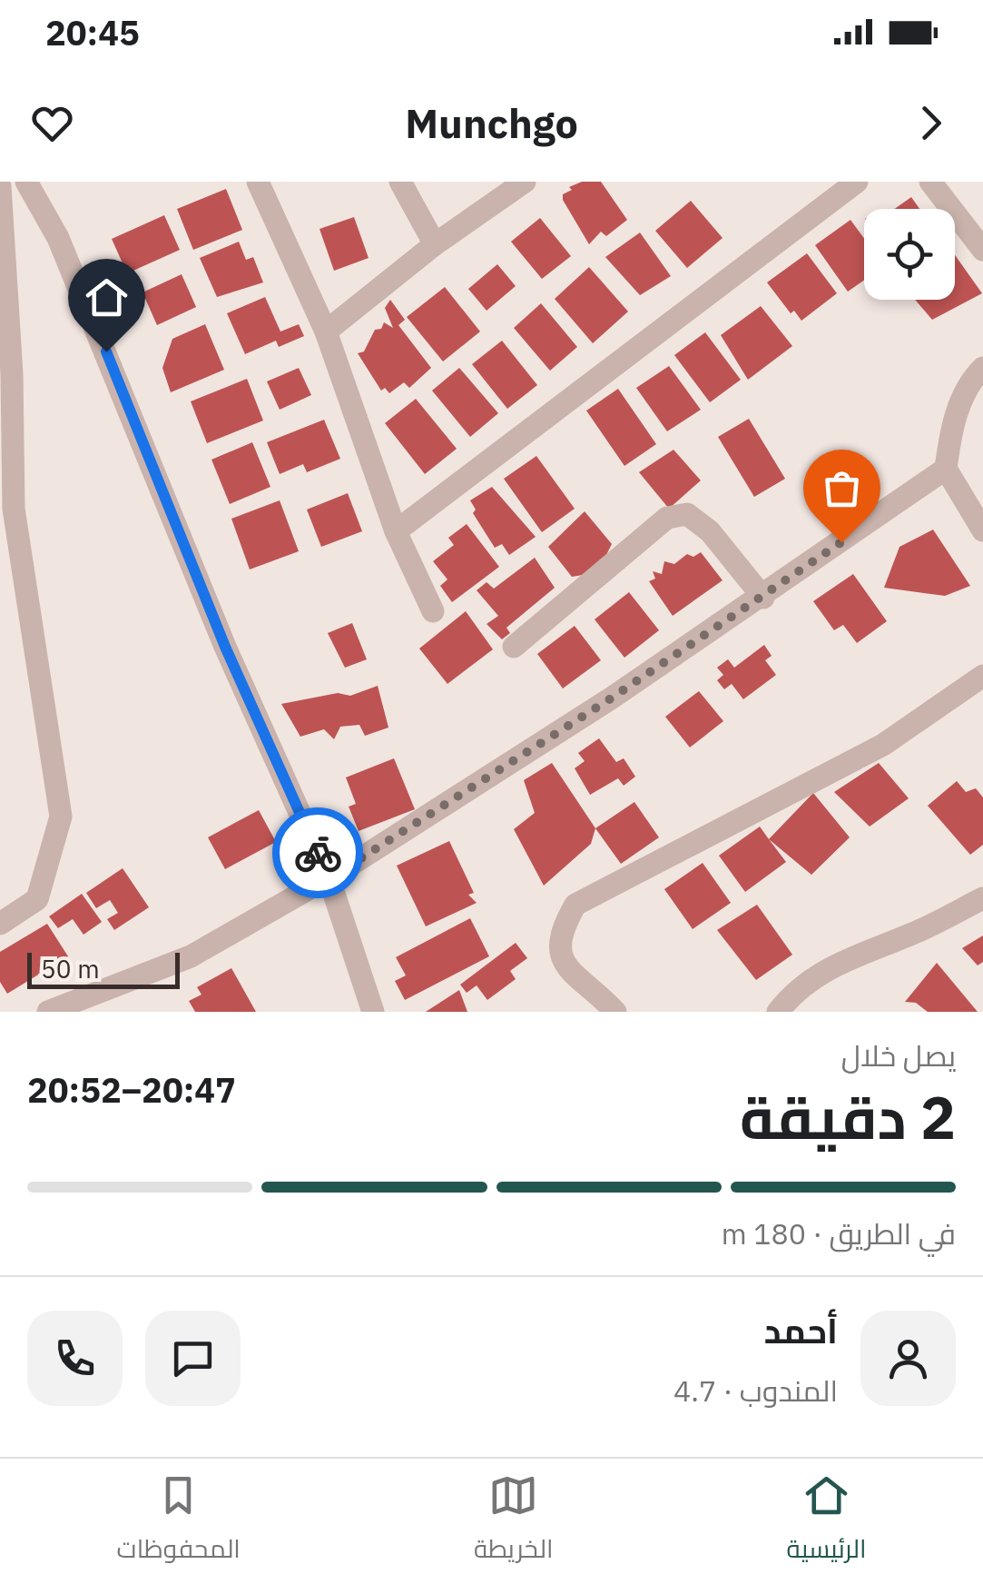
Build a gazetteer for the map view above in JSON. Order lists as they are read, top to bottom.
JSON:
{
  "scale_bar": "50 m",
  "page": {
    "status": "20:45",
    "header": "Munchgo",
    "scale": "50 m",
    "heading": ["2 دقيقة", "يصل خلال", "20:47–20:52"],
    "panel": ["أحمد", "المندوب · 4.7"],
    "bar": "في الطريق · 180 m",
    "tabs": ["الرئيسية", "الخريطة", "المحفوظات"]
  }
}
